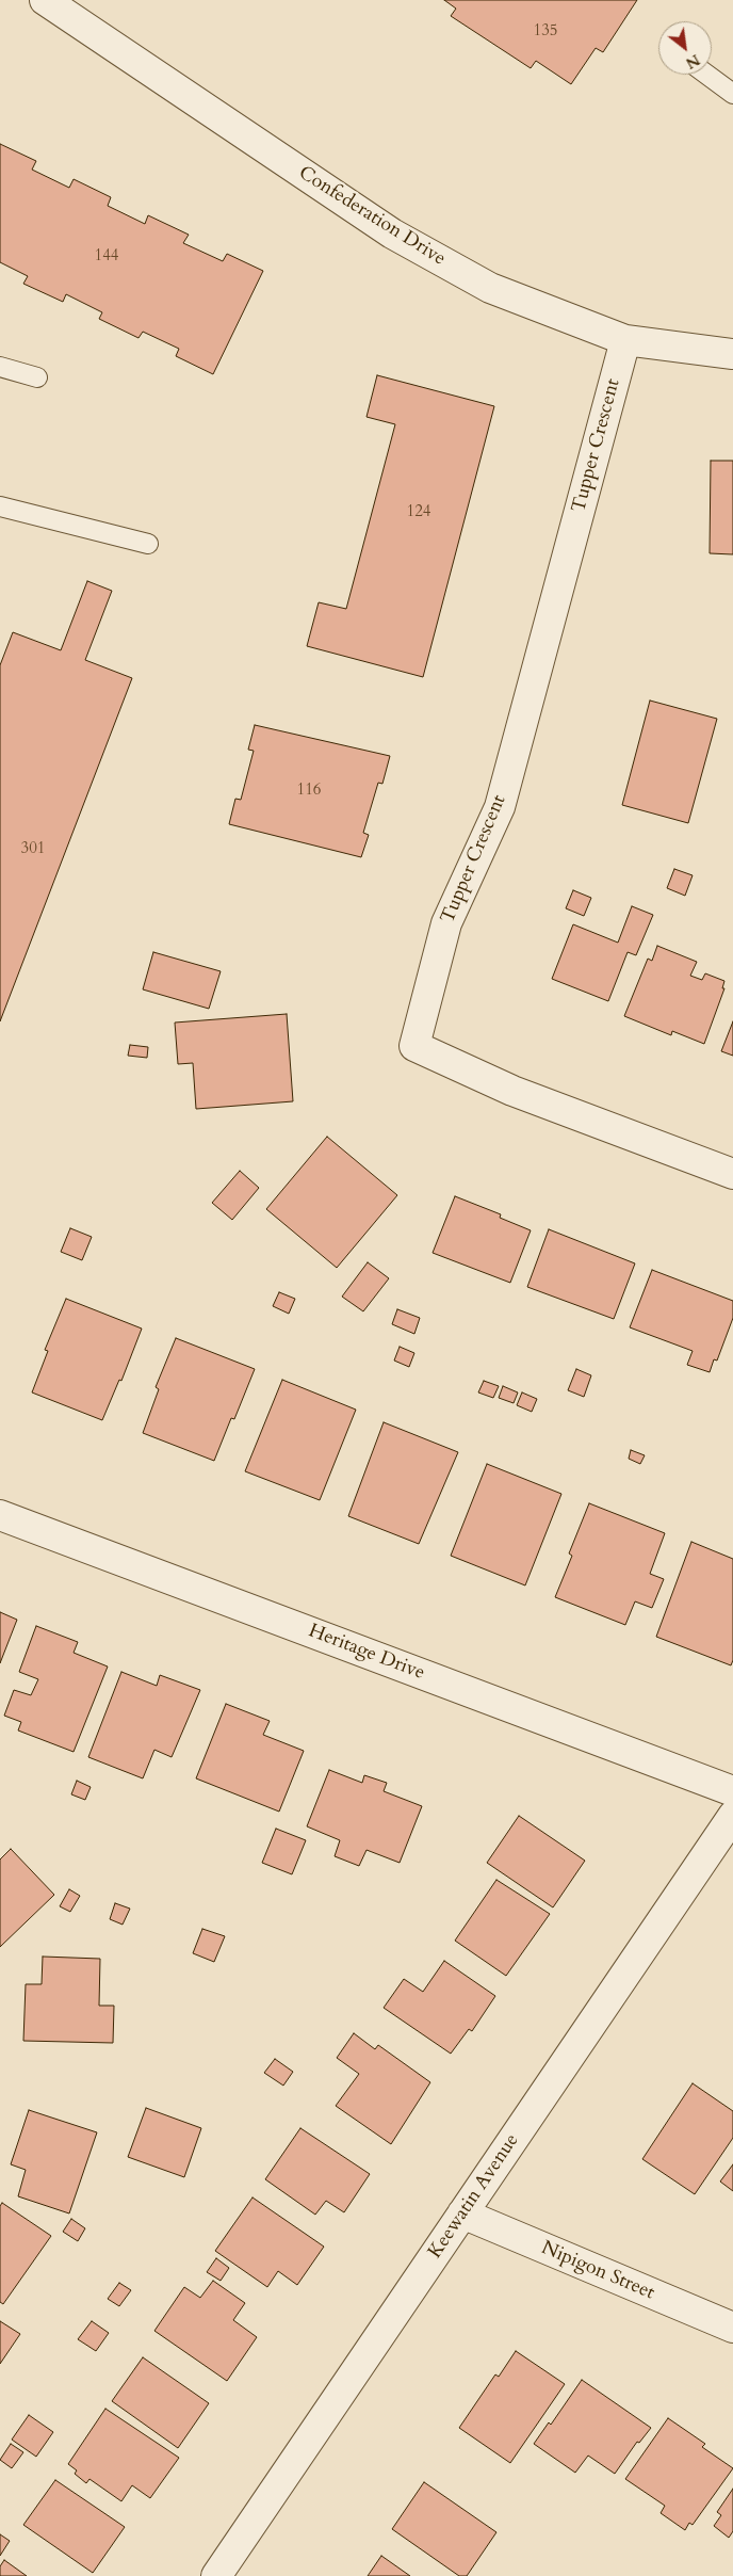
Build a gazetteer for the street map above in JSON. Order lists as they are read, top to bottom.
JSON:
{
  "streets": {
    "street": [
      "Confederation Drive",
      "Tupper Crescent",
      "Heritage Drive",
      "Keewatin Avenue",
      "Nipigon Street"
    ]
  },
  "crossings": [
    ["Confederation Drive", "Tupper Crescent"],
    ["Keewatin Avenue", "Nipigon Street"]
  ],
  "house_numbers": [
    "135",
    "144",
    "124",
    "116",
    "301"
  ],
  "north": "bottom right"
}
